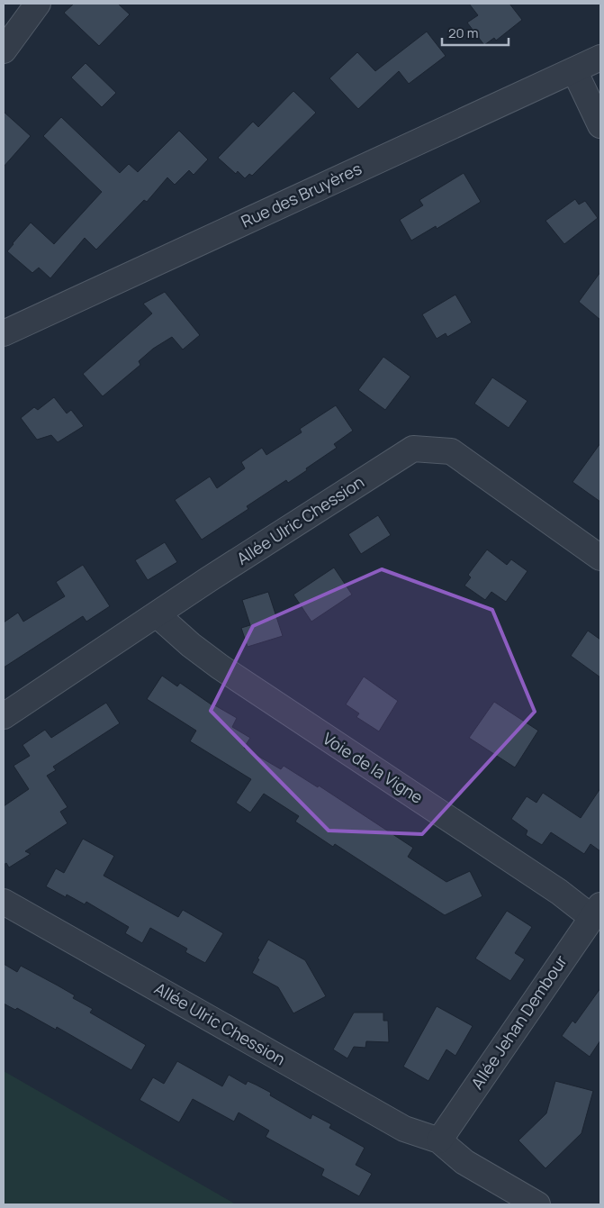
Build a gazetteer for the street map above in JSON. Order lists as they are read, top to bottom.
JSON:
{
  "streets": {
    "street": [
      "Rue des Bruyères",
      "Allée Ulric Chession",
      "Voie de la Vigne",
      "Allée Jehan Dembour"
    ]
  },
  "crossings": [
    ["Allée Ulric Chession", "Voie de la Vigne"],
    ["Allée Ulric Chession", "Allée Jehan Dembour"],
    ["Voie de la Vigne", "Allée Jehan Dembour"]
  ],
  "scale_bar": "20 m"
}
